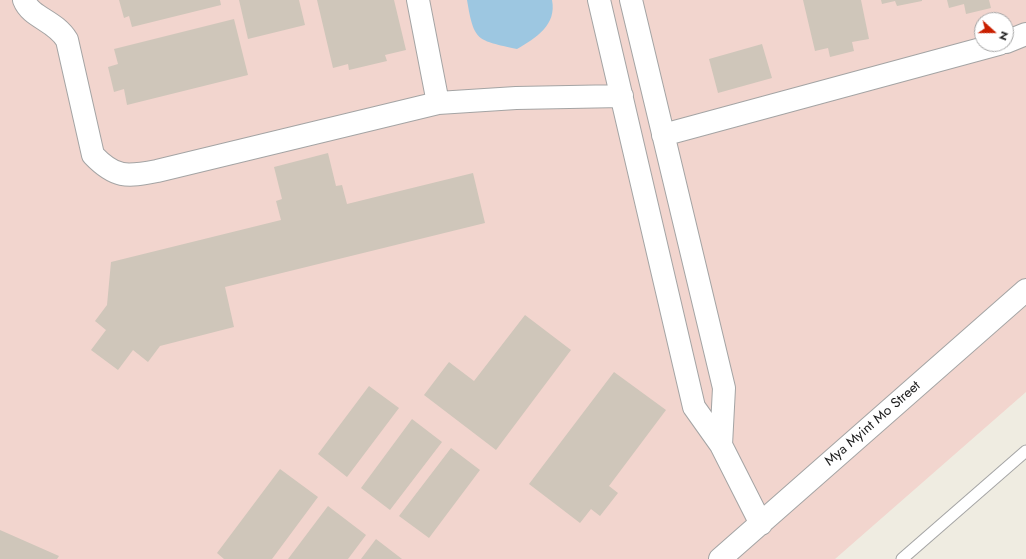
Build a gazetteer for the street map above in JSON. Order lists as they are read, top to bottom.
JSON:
{
  "streets": {
    "street": ["Mya Myint Mo Street"]
  },
  "north": "right"
}
